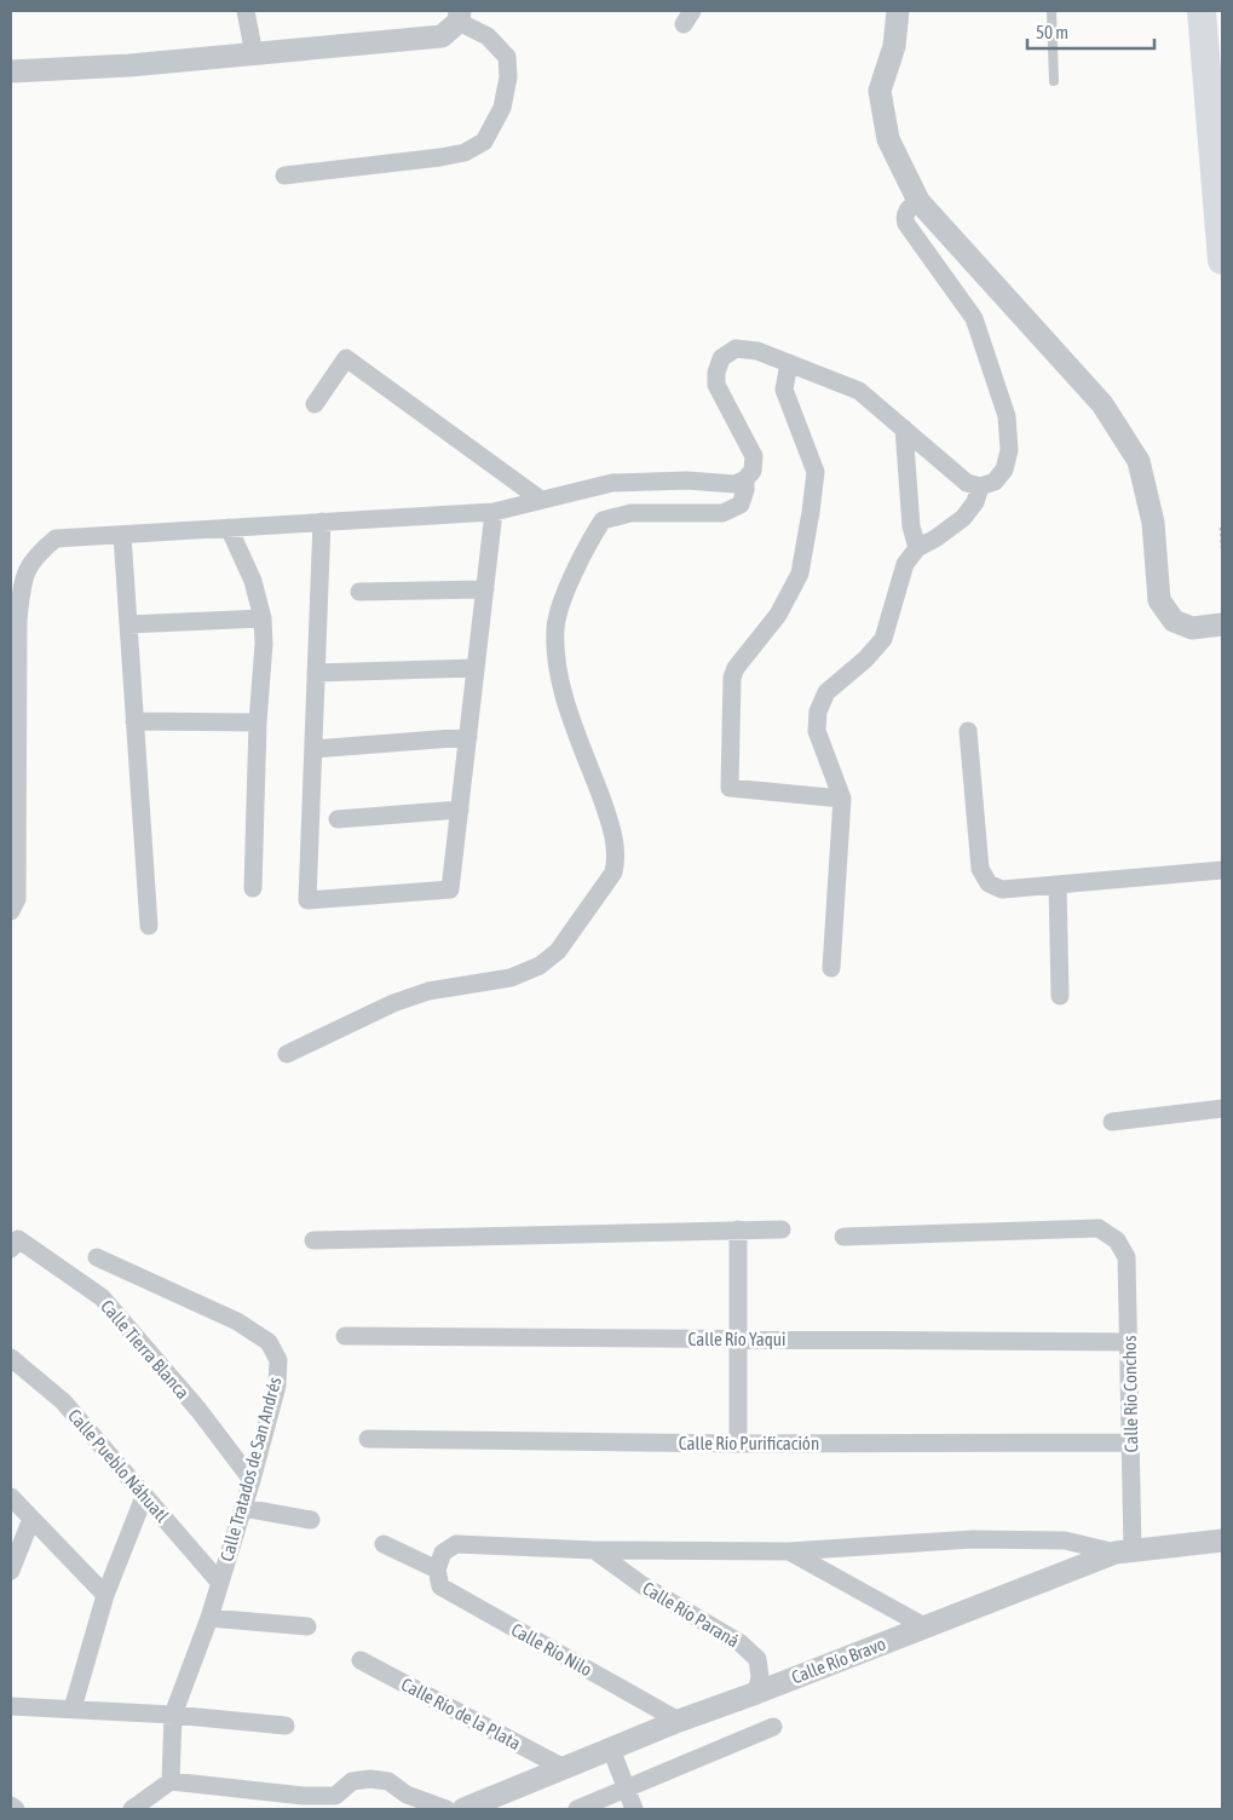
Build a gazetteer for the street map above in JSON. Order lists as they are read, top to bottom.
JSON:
{
  "streets": {
    "street": [
      "Calle Río Yaqui",
      "Calle Tierra Blanca",
      "Calle Río Conchos",
      "Calle Río Purificación",
      "Calle Pueblo Náhuatl",
      "Calle Tratados de San Andrés",
      "Calle Río Paraná",
      "Calle Río Nilo",
      "Calle Río Bravo",
      "Calle Río de la Plata"
    ]
  },
  "crossings": [
    ["Calle Río Yaqui", "Calle Río Conchos"],
    ["Calle Tierra Blanca", "Calle Tratados de San Andrés"],
    ["Calle Río Conchos", "Calle Río Purificación"],
    ["Calle Río Conchos", "Calle Río Bravo"],
    ["Calle Pueblo Náhuatl", "Calle Tratados de San Andrés"],
    ["Calle Río Paraná", "Calle Río Bravo"],
    ["Calle Río Nilo", "Calle Río Bravo"],
    ["Calle Río Bravo", "Calle Río de la Plata"]
  ],
  "scale_bar": "50 m"
}
